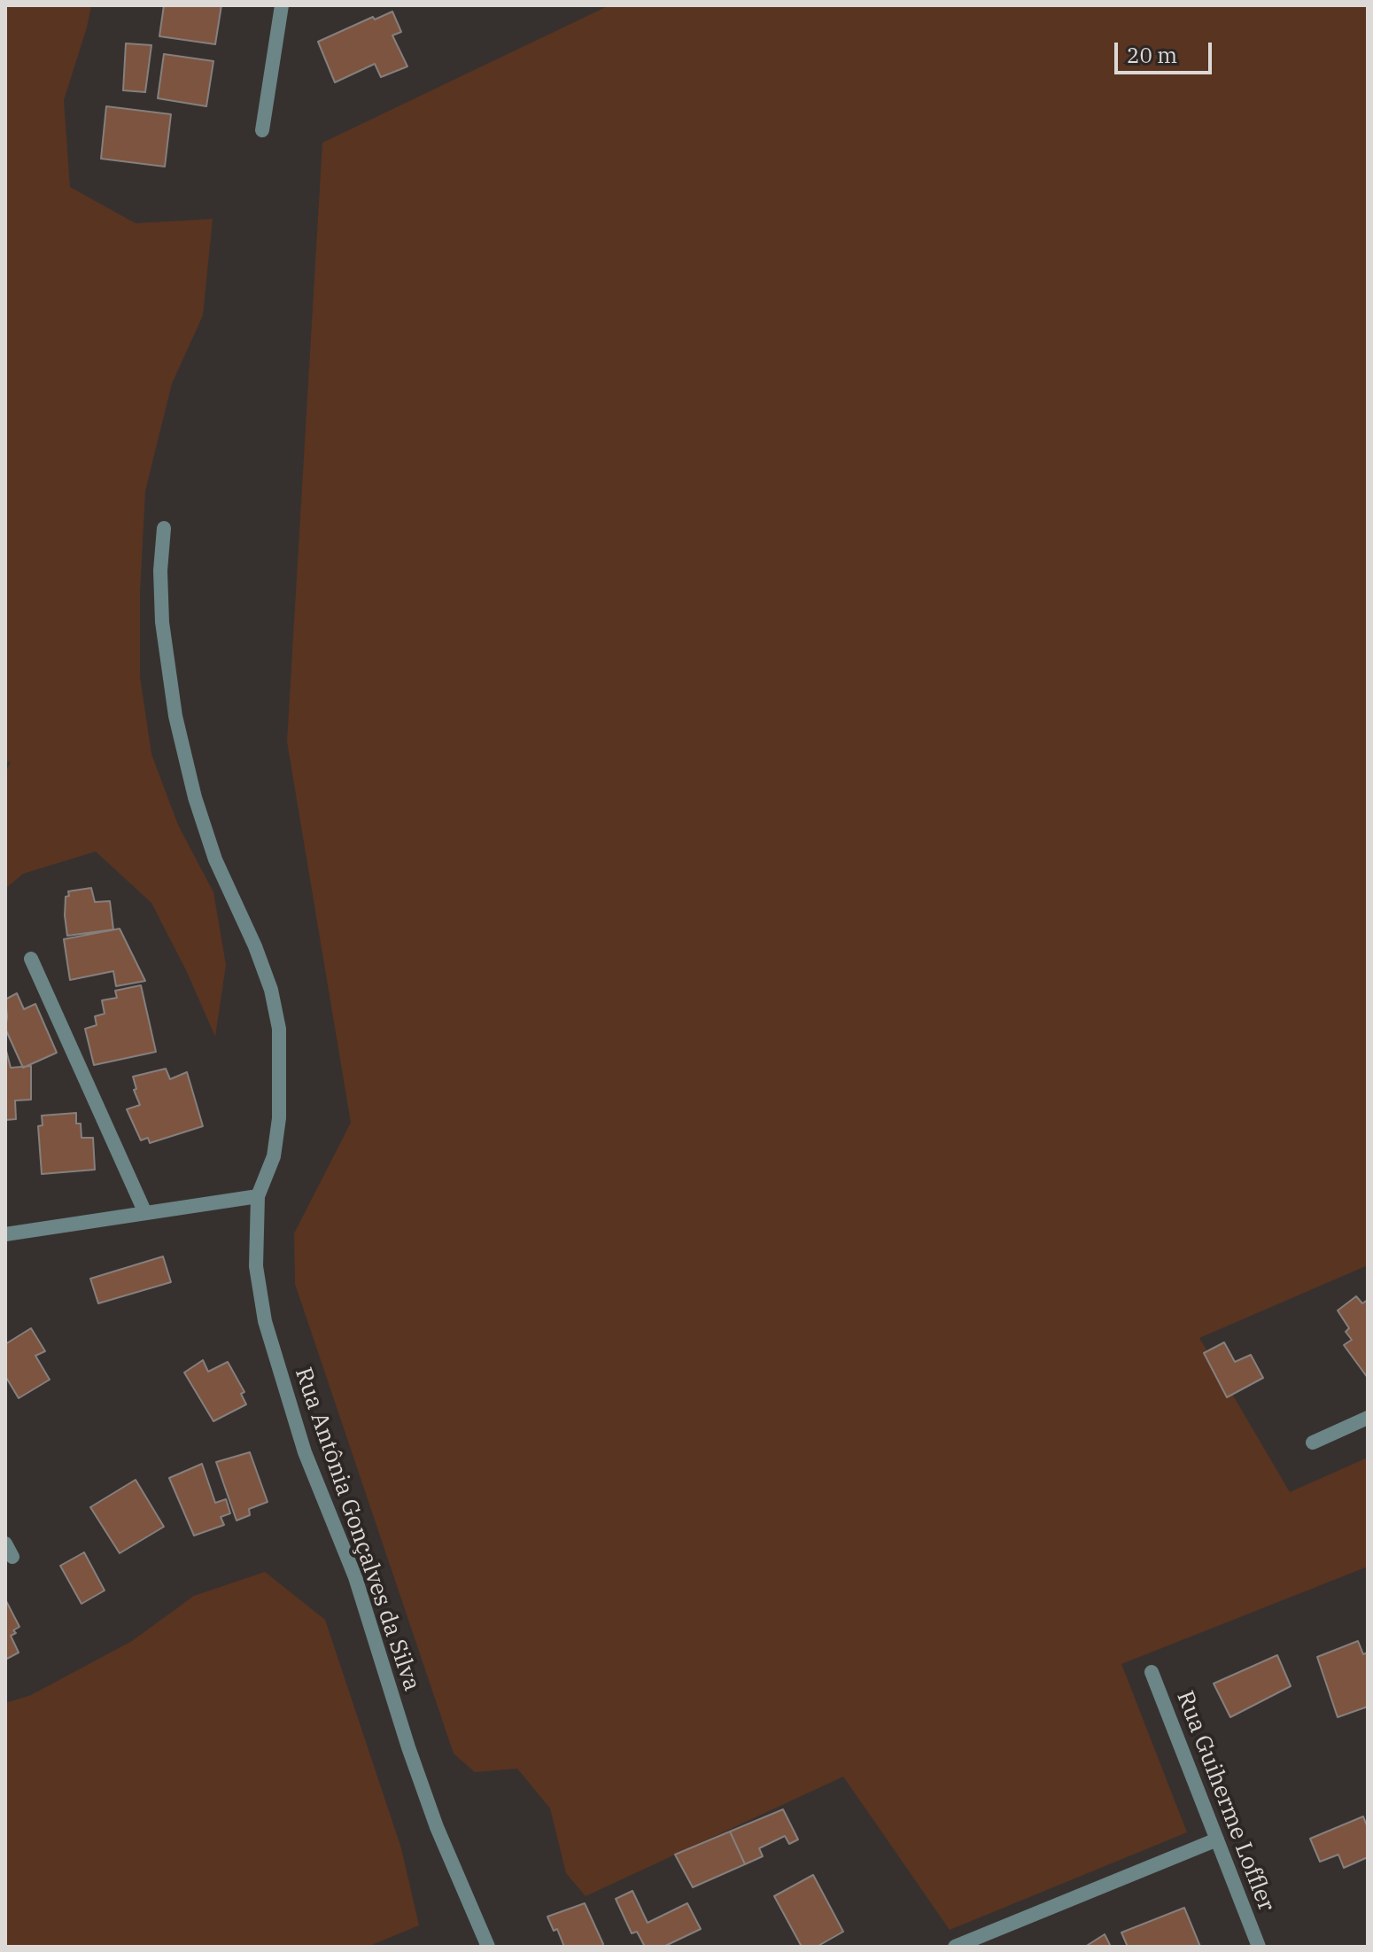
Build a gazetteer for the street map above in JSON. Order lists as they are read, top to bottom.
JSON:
{
  "streets": {
    "street": ["Rua Antônia Gonçalves da Silva", "Rua Guiherme Loffler"]
  },
  "scale_bar": "20 m"
}
